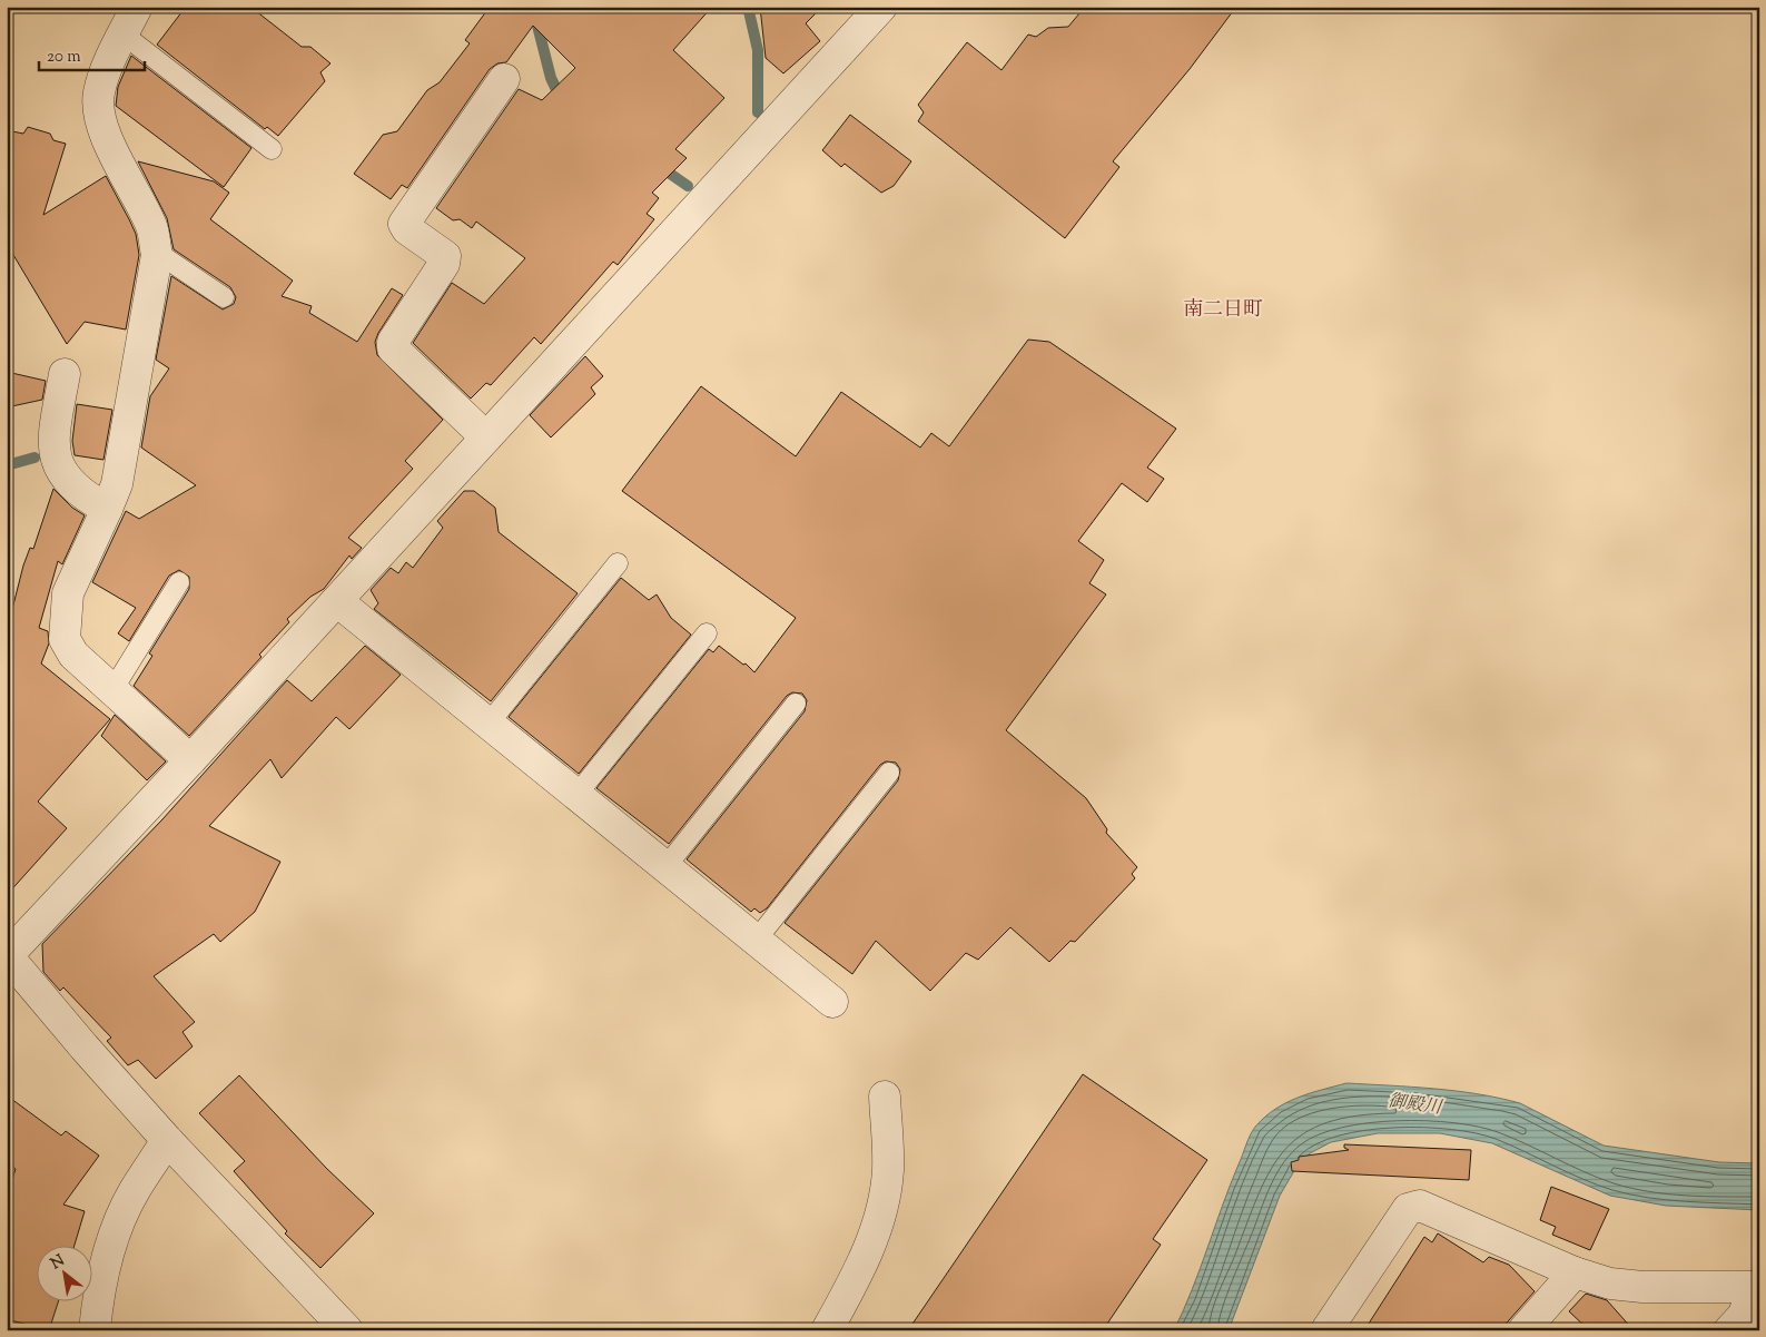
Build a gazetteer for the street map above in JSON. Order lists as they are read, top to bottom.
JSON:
{
  "districts": ["南二日町"],
  "water": ["御殿川"],
  "scale_bar": "20 m",
  "north": "top left"
}
